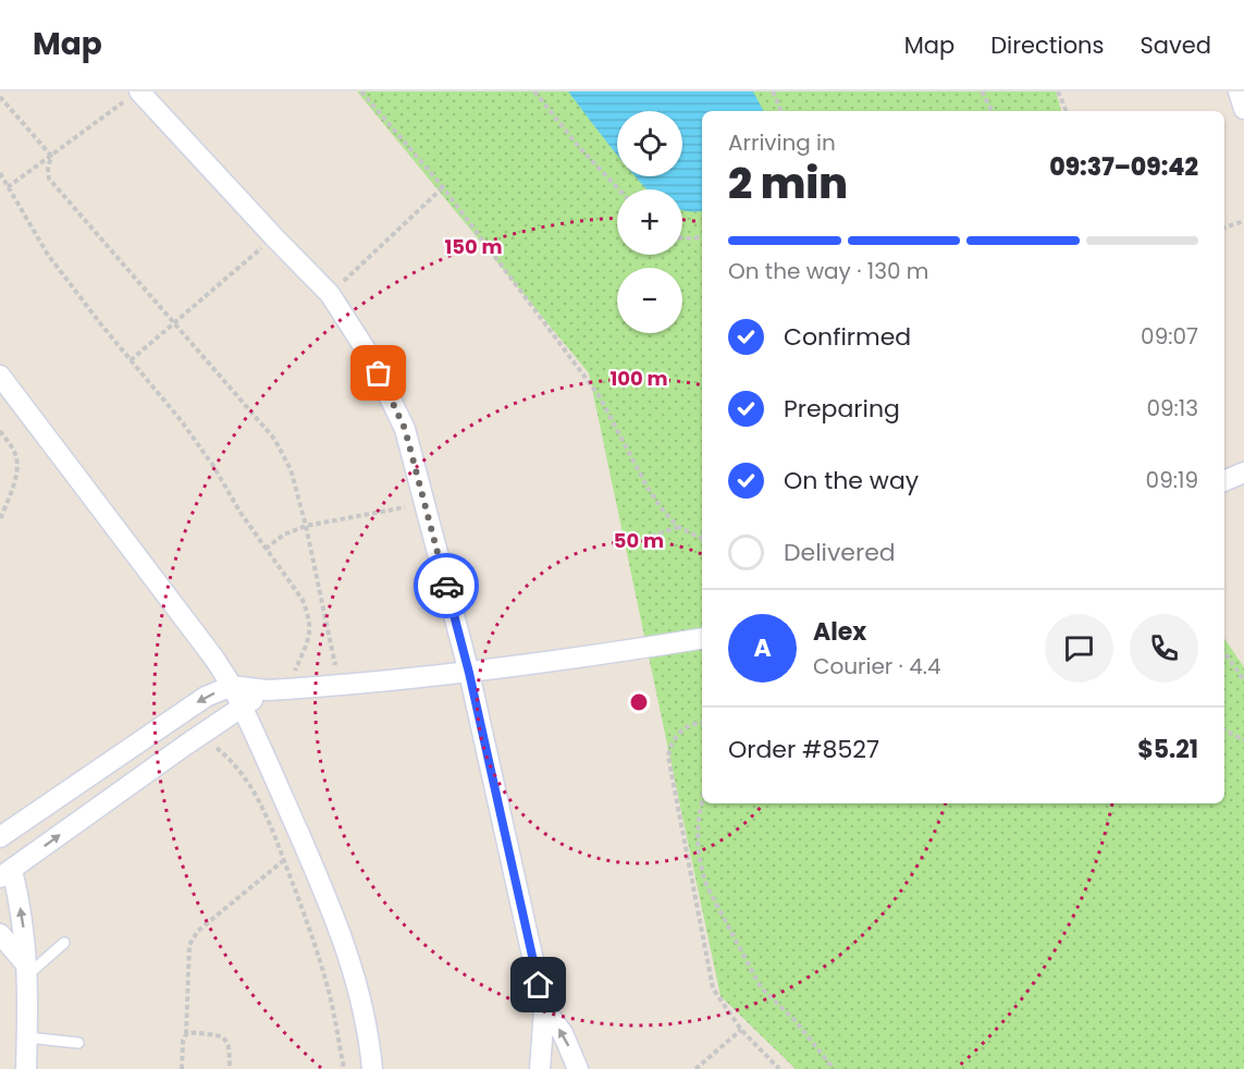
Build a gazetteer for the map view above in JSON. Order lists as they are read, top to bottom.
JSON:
{
  "page": {
    "header": "Map",
    "nav": ["Map", "Directions", "Saved"],
    "map_buttons": ["+", "−"],
    "heading": ["2 min", "Arriving in", "09:37–09:42"],
    "panel": [
      "Alex",
      "Courier · 4.4",
      "Order #8527",
      "$5.21"
    ],
    "bar": "On the way · 130 m",
    "list": [
      ["Confirmed", "09:07"],
      ["Preparing", "09:13"],
      ["On the way", "09:19"],
      "Delivered"
    ],
    "round": "A"
  },
  "rings": ["150 m", "100 m", "50 m"]
}
